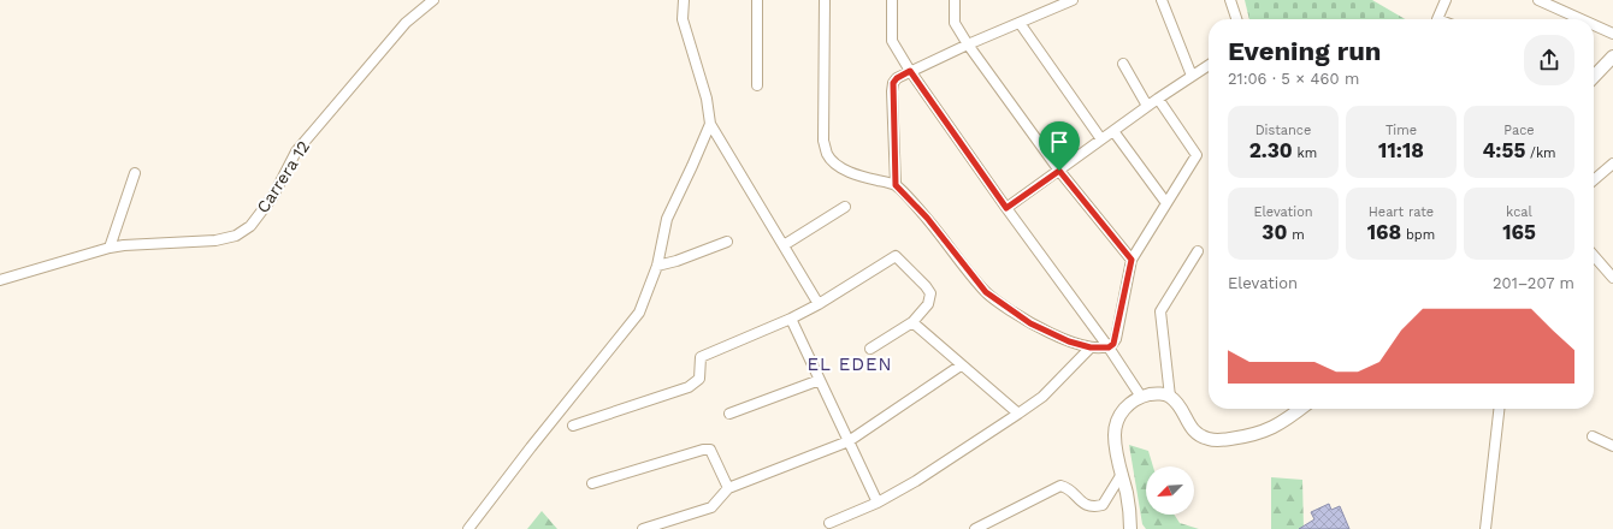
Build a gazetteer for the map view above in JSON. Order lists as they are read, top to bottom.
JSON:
{
  "streets": {
    "street": ["Carrera 12"]
  },
  "districts": ["EL EDEN"],
  "north": "bottom left",
  "page": {
    "heading": ["Evening run", "21:06 · 5 × 460 m"],
    "stats": [
      ["Distance", "2.30 km"],
      ["Time", "11:18"],
      ["Pace", "4:55 /km"],
      ["Elevation", "30 m"],
      ["Heart rate", "168 bpm"],
      ["kcal", "165"]
    ],
    "chart": ["Elevation", "201–207 m"]
  }
}
